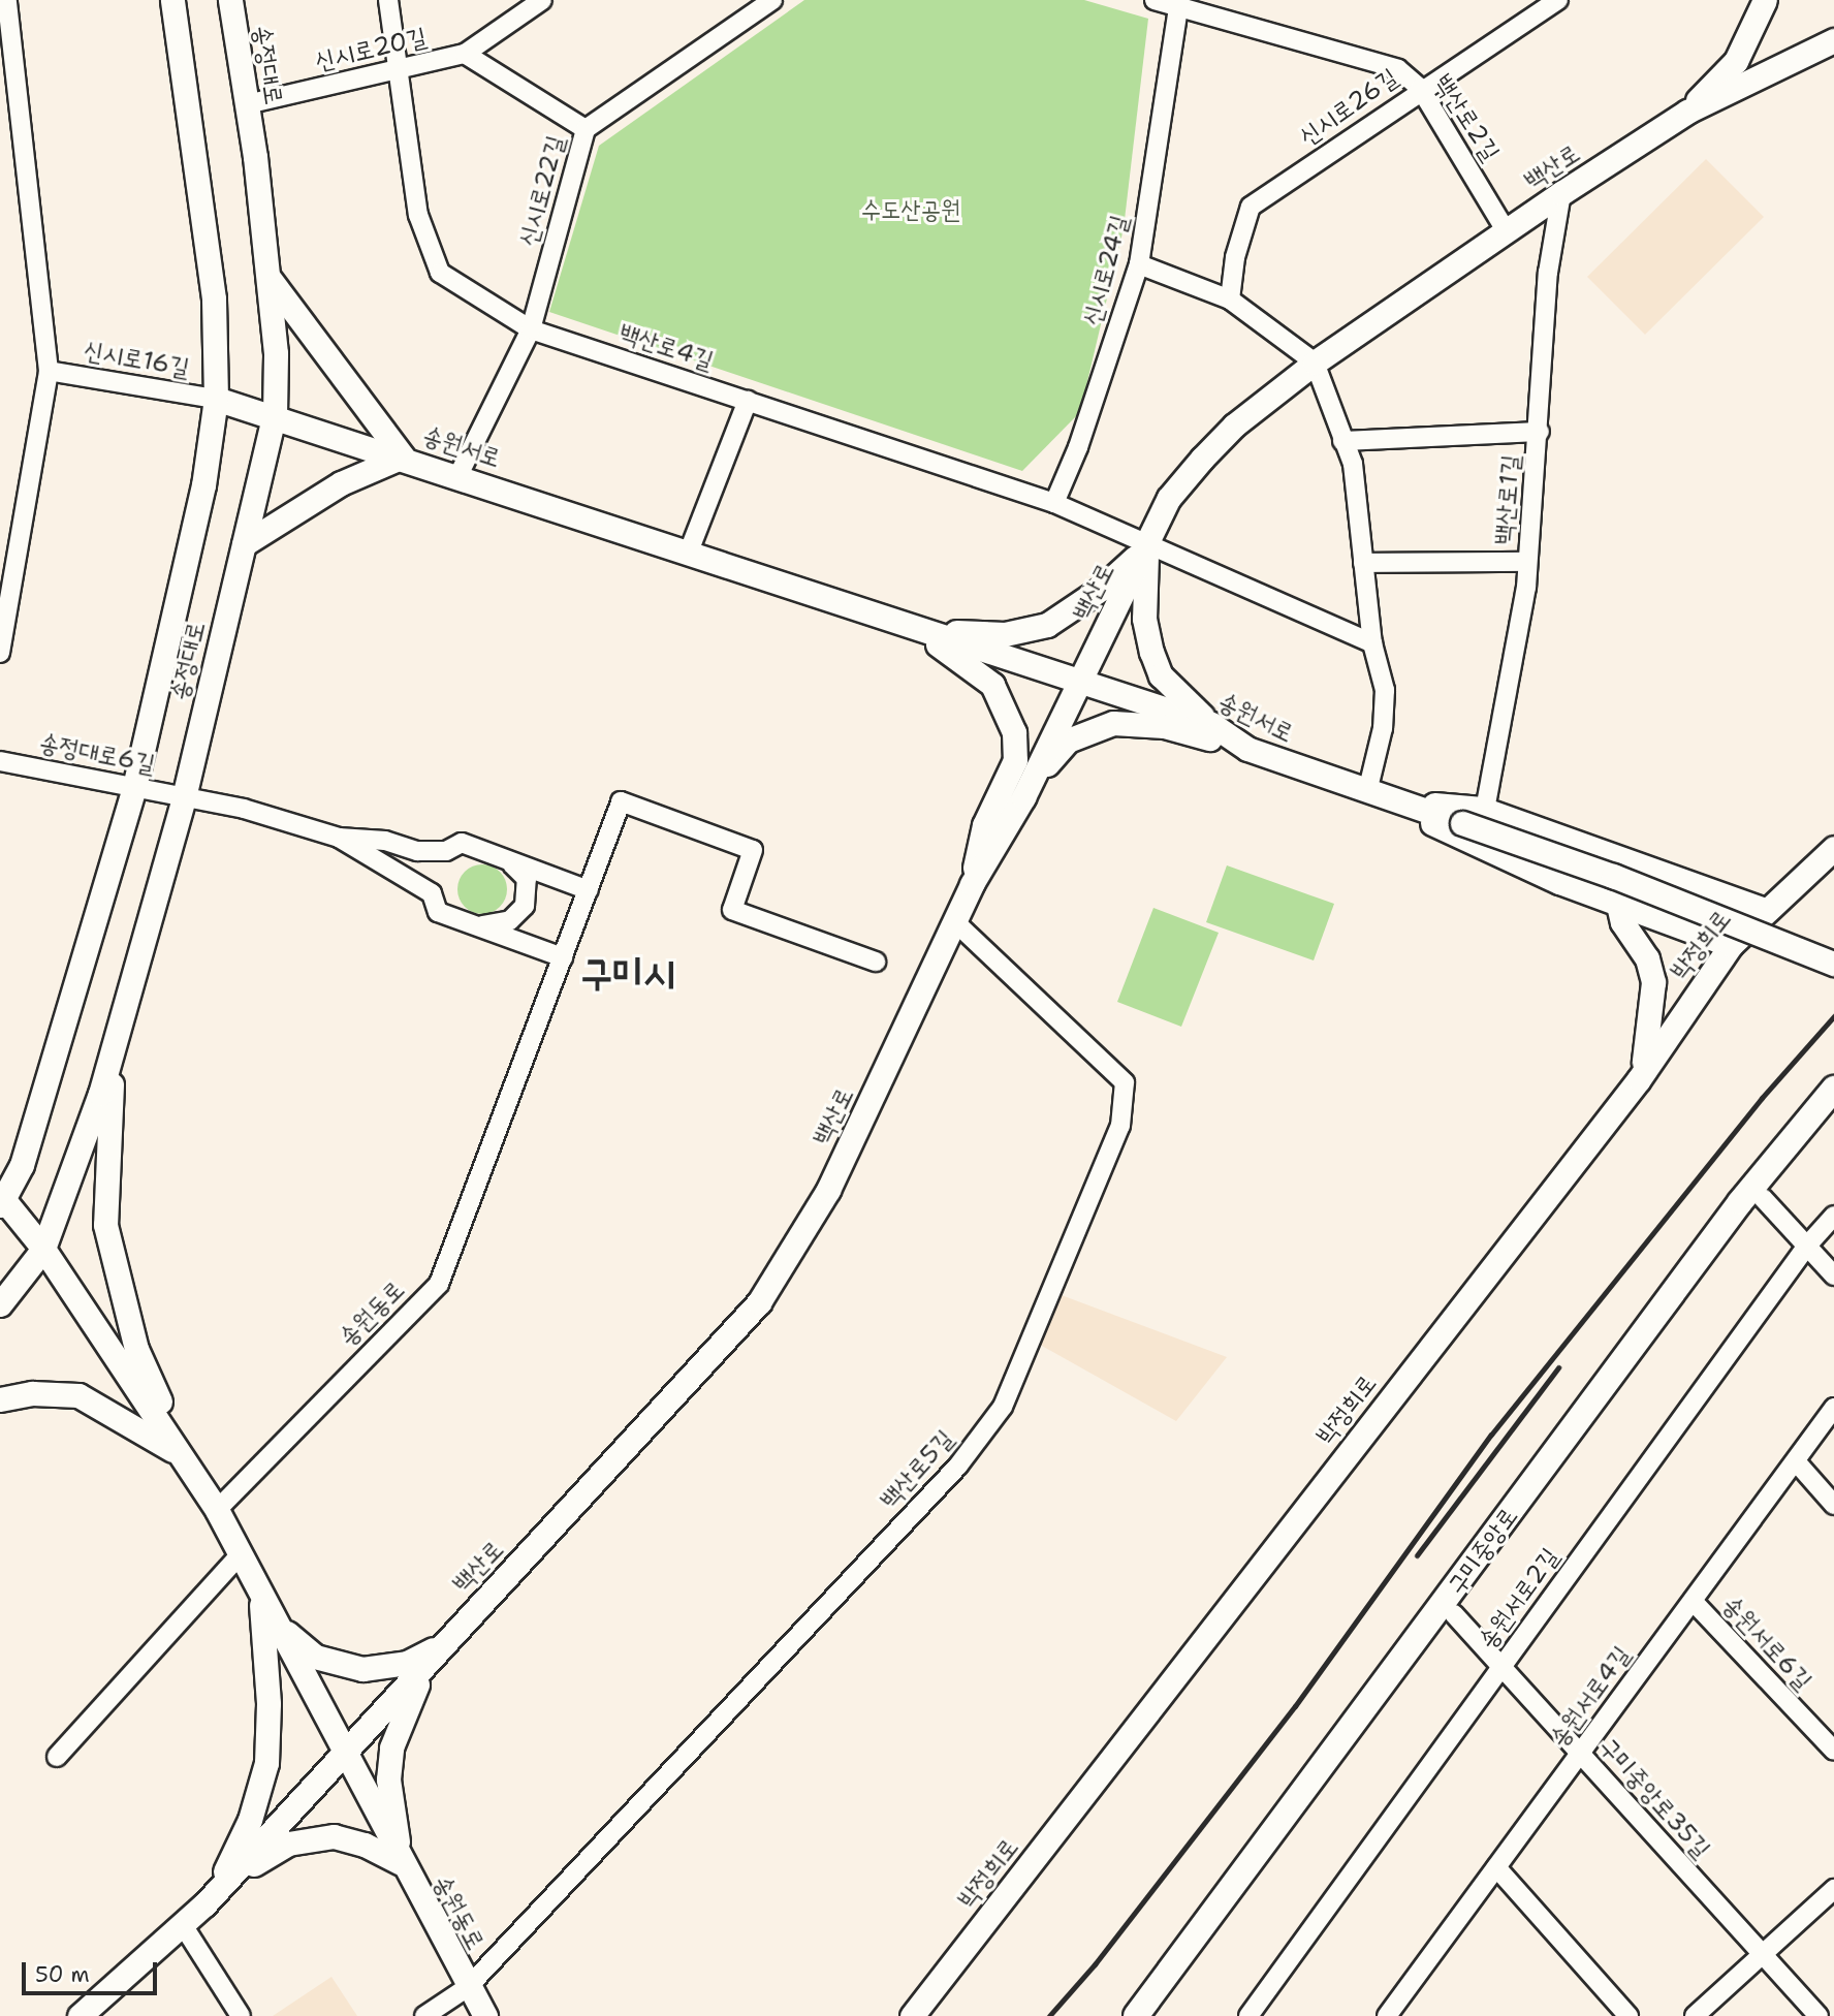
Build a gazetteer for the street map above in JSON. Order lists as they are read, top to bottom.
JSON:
{
  "streets": {
    "main road": ["구미중앙로"],
    "street": [
      "신시로20길",
      "송정대로",
      "신시로26길",
      "백산로2길",
      "백산로",
      "신시로22길",
      "신시로24길",
      "백산로4길",
      "신시로16길",
      "송원서로",
      "백산로1길",
      "송정대로6길",
      "박정희로",
      "송원동로",
      "백산로5길",
      "송원서로2길",
      "송원서로6길",
      "송원서로4길",
      "구미중앙로35길"
    ]
  },
  "crossings": [
    ["신시로20길", "송정대로"],
    ["신시로20길", "신시로22길"],
    ["신시로20길", "백산로4길"],
    ["송정대로", "신시로16길"],
    ["송정대로", "송원서로"],
    ["송정대로", "송정대로6길"],
    ["송정대로", "송원동로"],
    ["신시로26길", "백산로2길"],
    ["백산로2길", "백산로"],
    ["백산로2길", "신시로24길"],
    ["백산로", "백산로4길"],
    ["백산로", "송원서로"],
    ["백산로", "백산로1길"],
    ["백산로", "송원동로"],
    ["백산로", "백산로5길"],
    ["신시로22길", "백산로4길"],
    ["신시로22길", "송원서로"],
    ["신시로24길", "백산로4길"],
    ["신시로16길", "송원서로"],
    ["송원동로", "백산로5길"],
    ["구미중앙로", "구미중앙로35길"],
    ["송원서로2길", "구미중앙로35길"],
    ["송원서로6길", "송원서로4길"],
    ["송원서로4길", "구미중앙로35길"]
  ],
  "districts": ["구미시"],
  "parks": ["수도산공원"],
  "scale_bar": "50 m"
}
